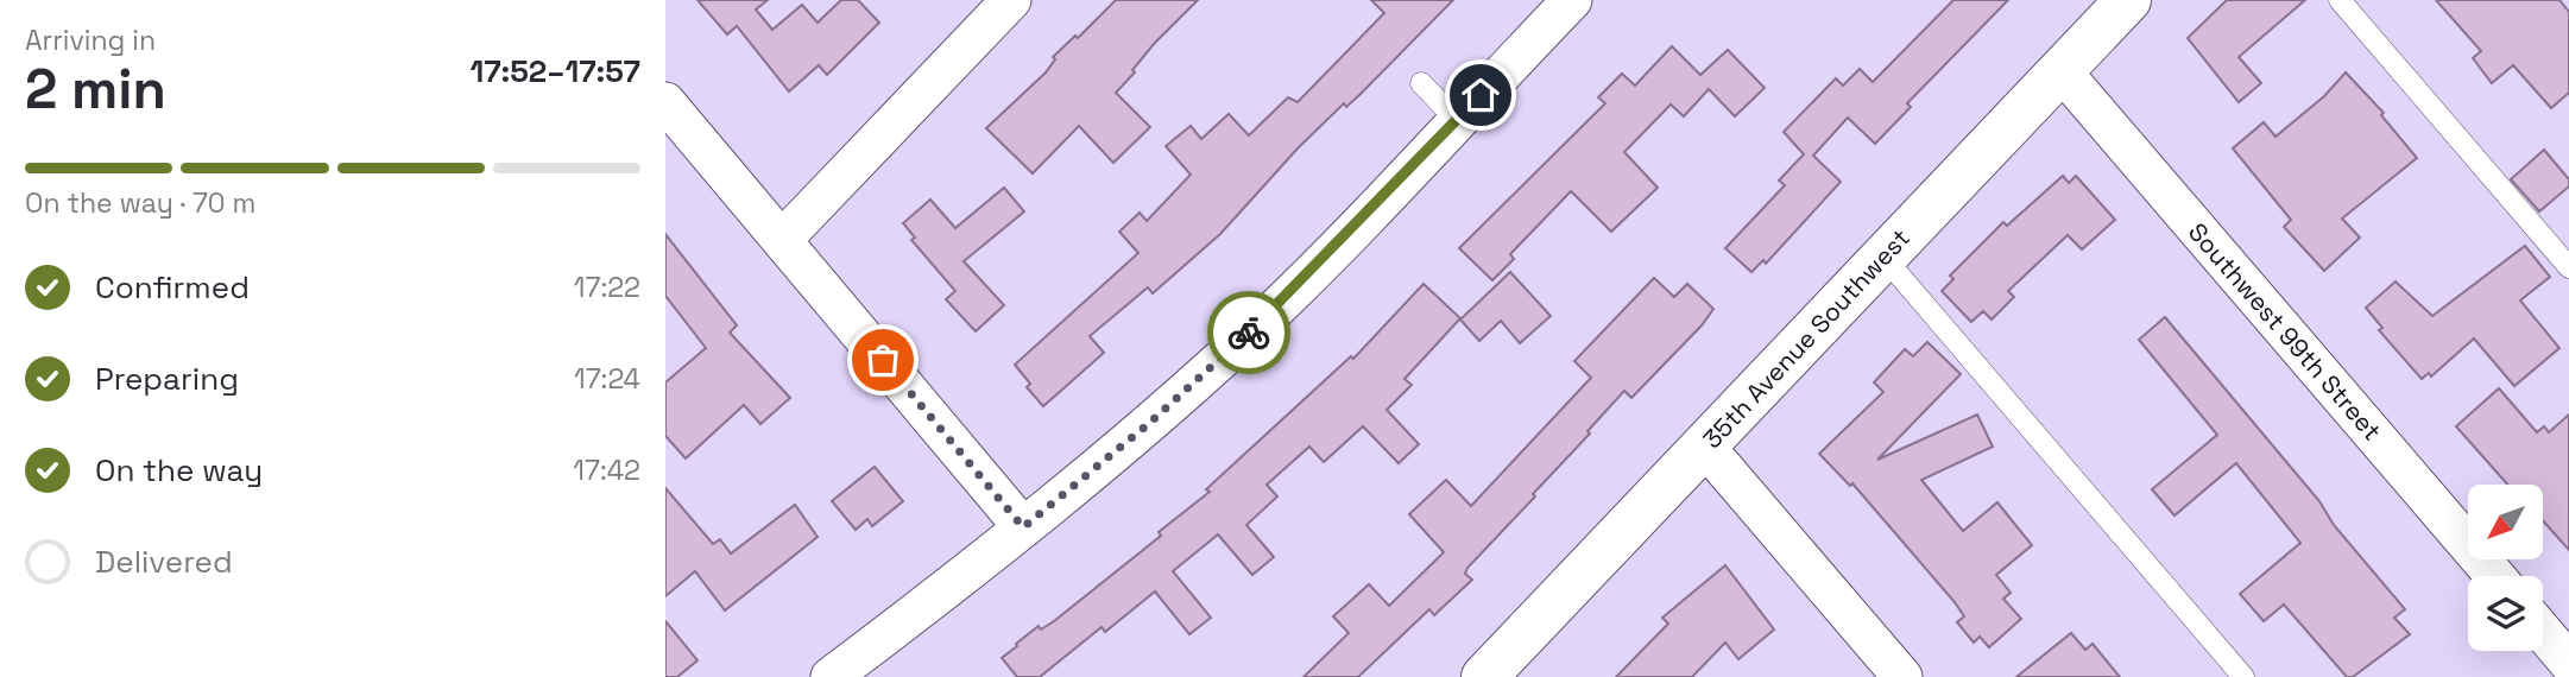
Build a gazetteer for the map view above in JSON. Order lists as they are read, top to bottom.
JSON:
{
  "streets": {
    "street": ["Southwest 99th Street", "35th Avenue Southwest"]
  },
  "crossings": [
    ["Southwest 99th Street", "35th Avenue Southwest"]
  ],
  "north": "bottom left",
  "page": {
    "heading": ["2 min", "Arriving in", "17:52–17:57"],
    "bar": "On the way · 70 m",
    "list": [
      ["Confirmed", "17:22"],
      ["Preparing", "17:24"],
      ["On the way", "17:42"],
      "Delivered"
    ]
  }
}
